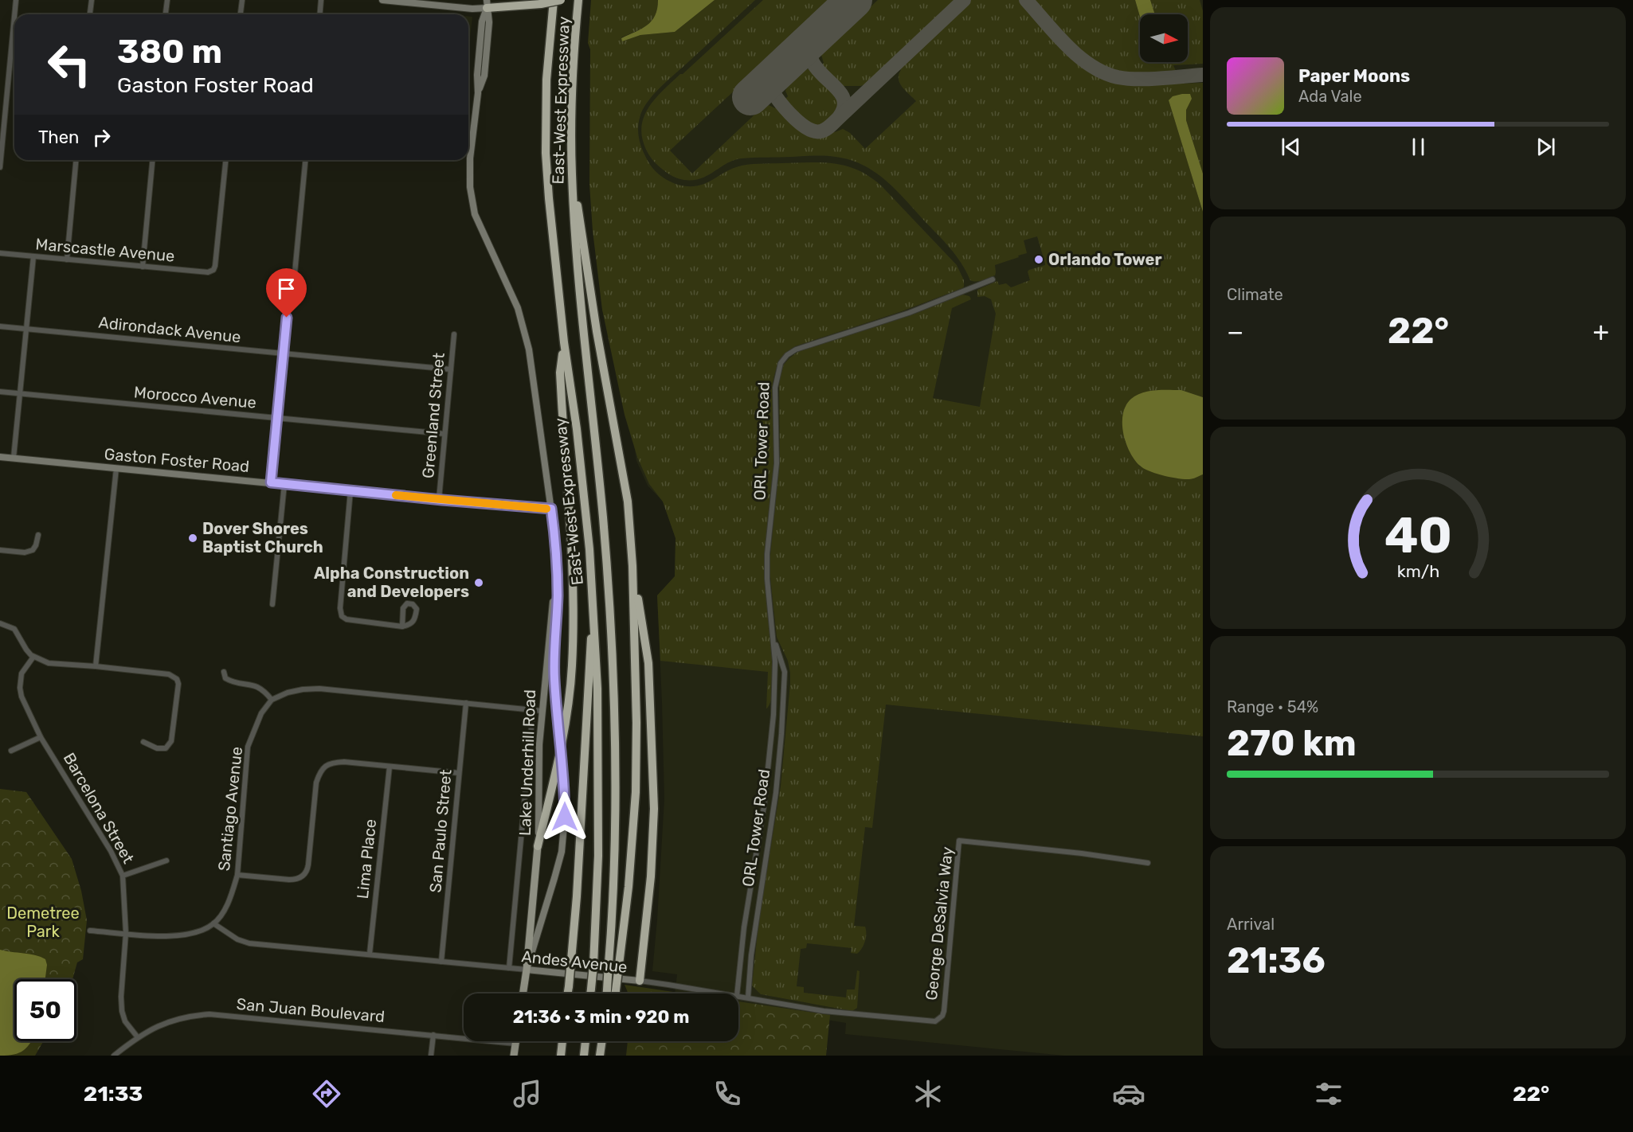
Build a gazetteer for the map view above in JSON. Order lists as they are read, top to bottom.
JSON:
{
  "streets": {
    "highway": ["East-West Expressway"],
    "main road": ["Gaston Foster Road", "Lake Underhill Road", "Andes Avenue"],
    "street": [
      "Marscastle Avenue",
      "Adirondack Avenue",
      "Morocco Avenue",
      "Greenland Street",
      "ORL Tower Road",
      "Barcelona Street",
      "Santiago Avenue",
      "San Paulo Street",
      "Lima Place",
      "George DeSalvia Way",
      "San Juan Boulevard"
    ]
  },
  "crossings": [
    ["Adirondack Avenue", "Greenland Street"],
    ["Morocco Avenue", "Greenland Street"],
    ["Greenland Street", "Gaston Foster Road"],
    ["ORL Tower Road", "Andes Avenue"],
    ["Gaston Foster Road", "Lake Underhill Road"],
    ["Lake Underhill Road", "Andes Avenue"],
    ["Barcelona Street", "San Juan Boulevard"],
    ["Santiago Avenue", "Andes Avenue"],
    ["San Paulo Street", "Andes Avenue"],
    ["Lima Place", "Andes Avenue"],
    ["George DeSalvia Way", "Andes Avenue"]
  ],
  "parks": ["Demetree Park"],
  "places": ["Orlando Tower", "Dover Shores Baptist Church", "Alpha Construction and Developers"],
  "north": "right",
  "page": {
    "turn": ["380 m", "Gaston Foster Road"],
    "song": ["Paper Moons", "Ada Vale"],
    "then": "Then",
    "tile": [
      "Climate",
      ["Range · 54%", "270 km"],
      ["Arrival", "21:36"]
    ],
    "heat": ["−", "22°", "+"],
    "limit": "50",
    "trip": "21:36 · 3 min · 920 m",
    "tabs": ["21:33", "22°"],
    "gauge": ["40", "km/h"]
  }
}
